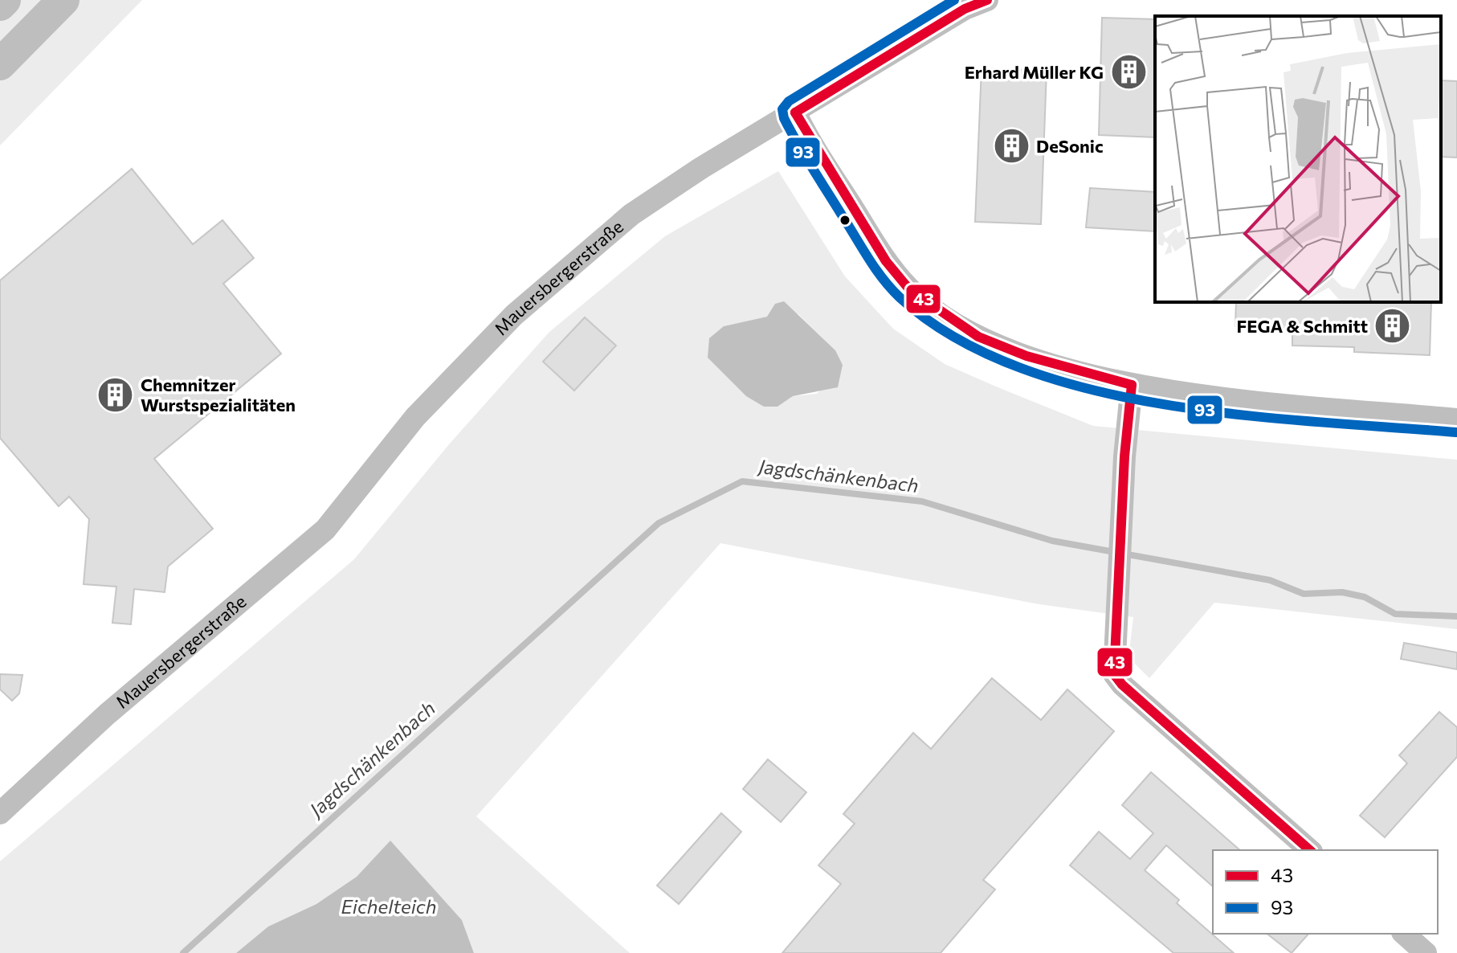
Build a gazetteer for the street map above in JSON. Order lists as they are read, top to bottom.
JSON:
{
  "streets": {
    "street": ["Mauersbergerstraße"]
  },
  "water": ["Jagdschänkenbach", "Eichelteich"],
  "places": {
    "building": [
      "Erhard Müller KG",
      "DeSonic",
      "FEGA & Schmitt",
      "Chemnitzer Wurstspezialitäten"
    ]
  },
  "lines": ["transit line 43", "transit line 93"],
  "legend": ["43", "93"]
}
